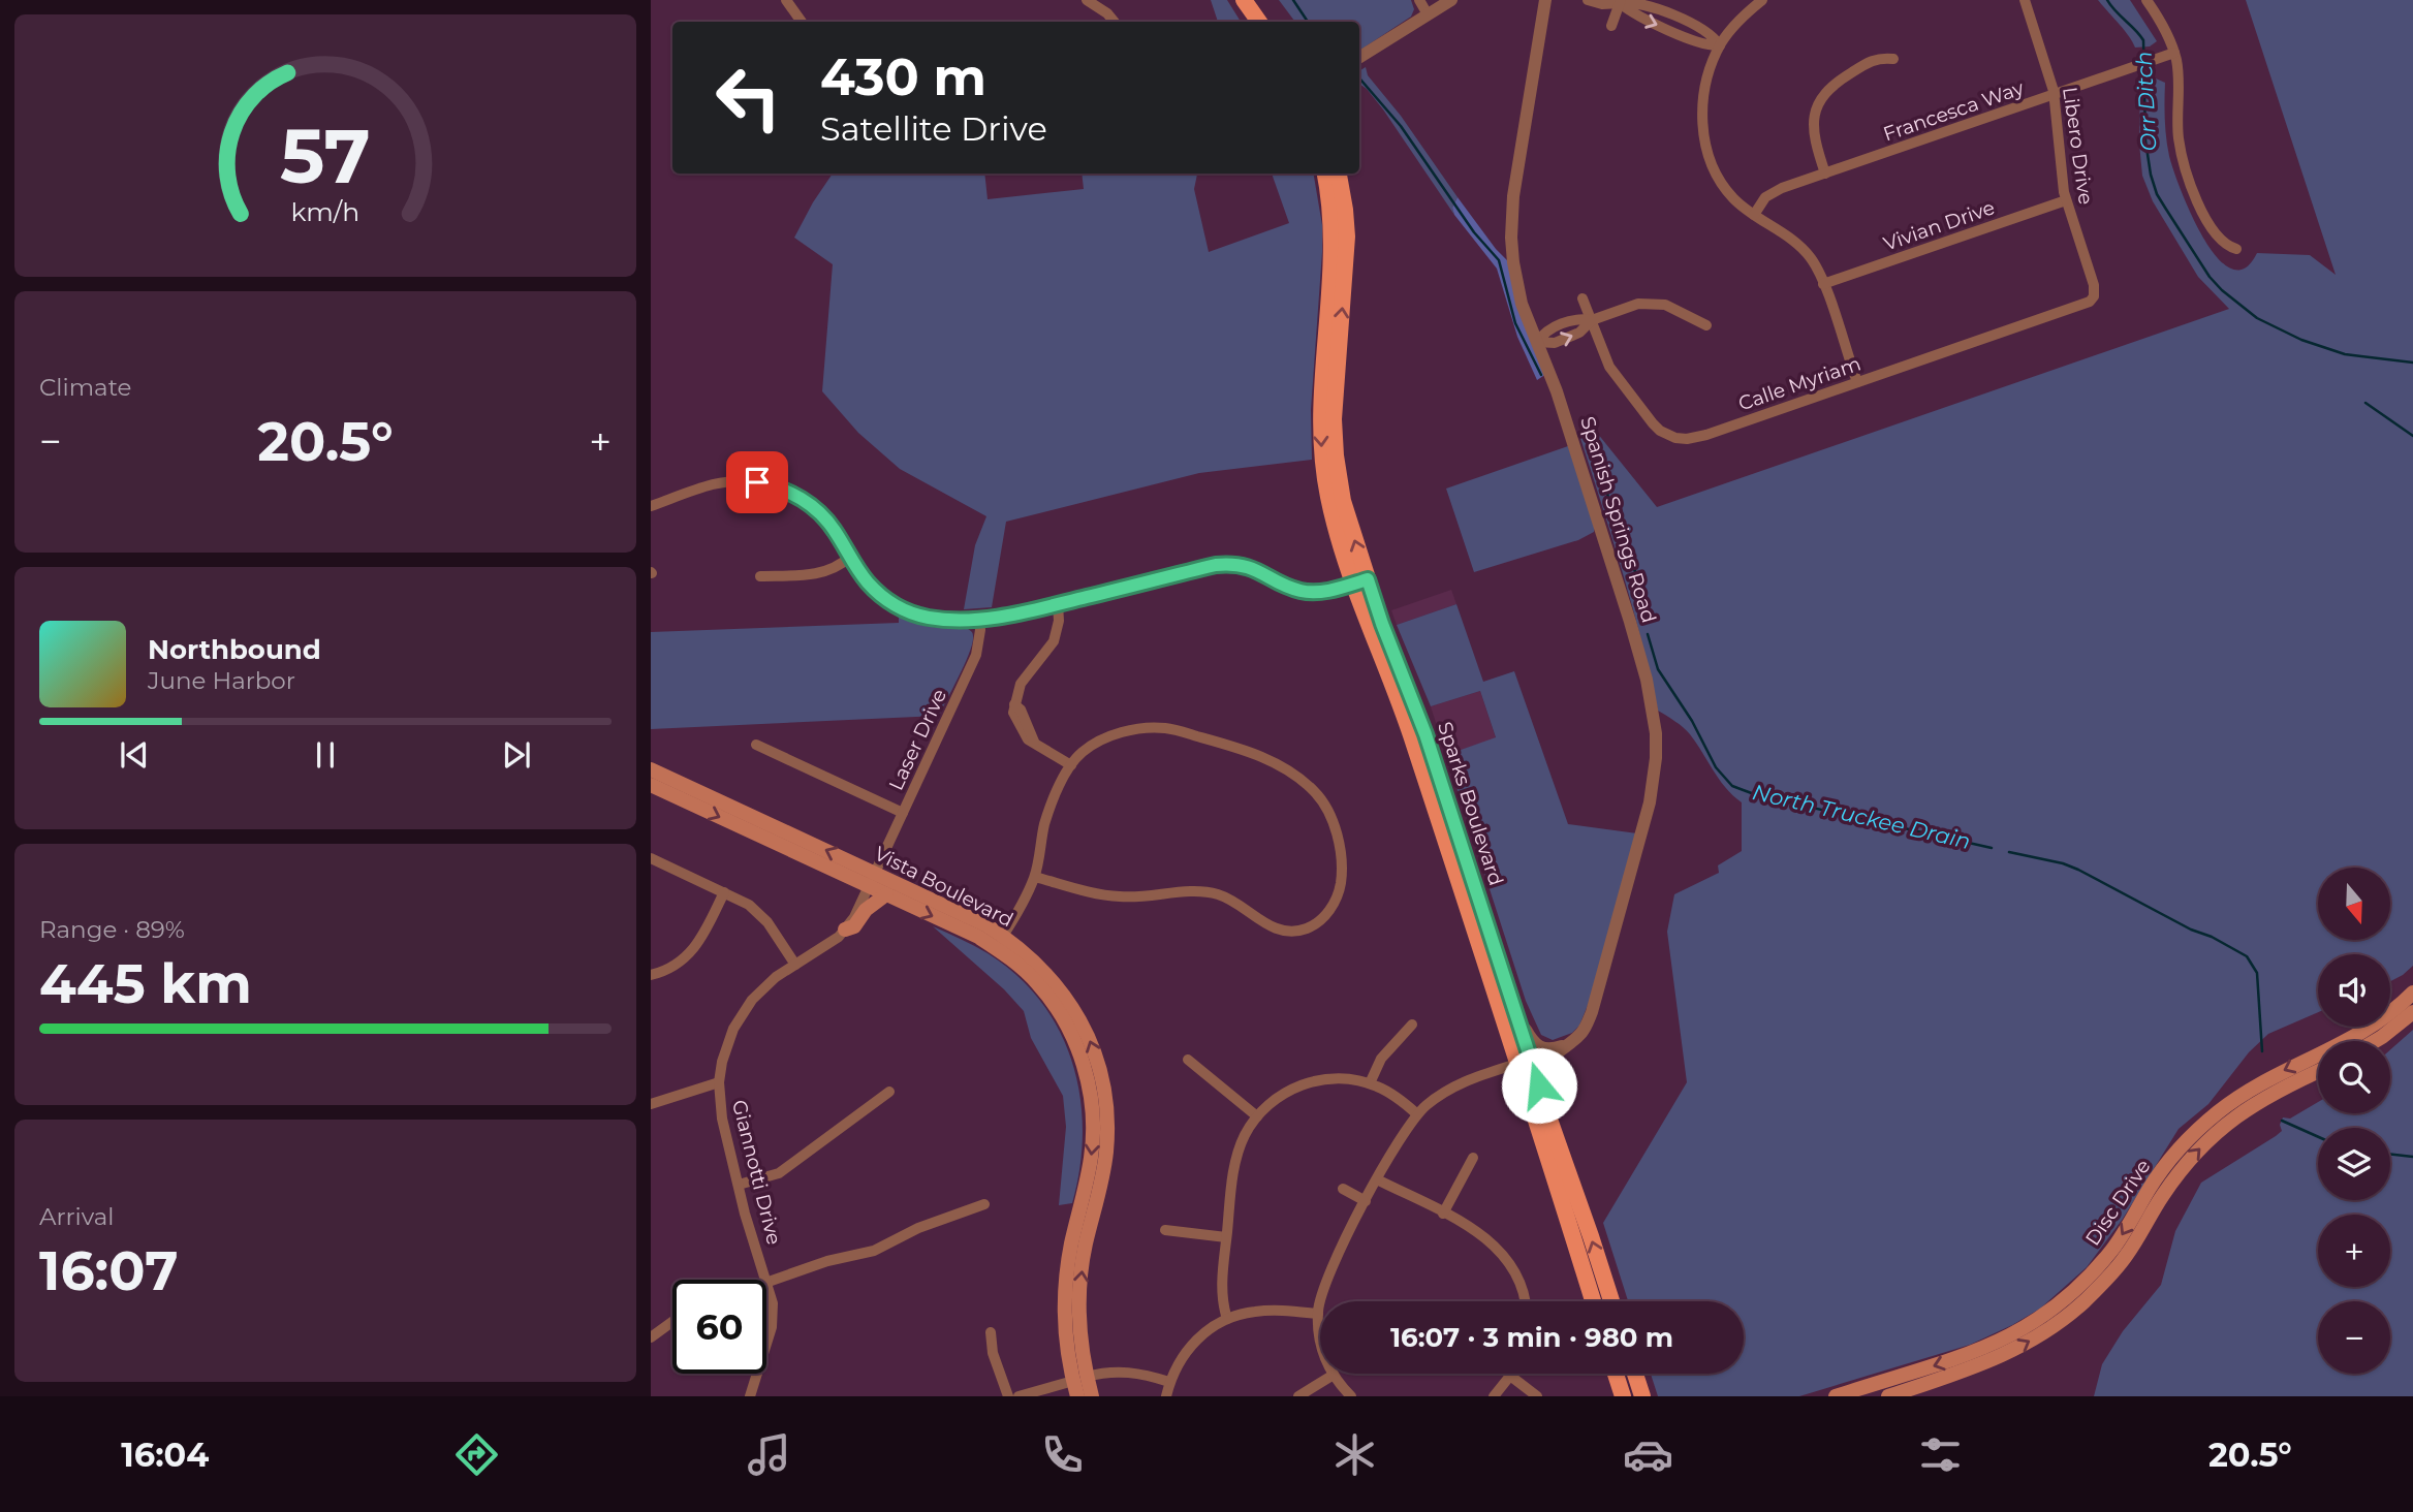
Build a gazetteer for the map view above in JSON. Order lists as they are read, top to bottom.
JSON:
{
  "streets": {
    "main road": ["Sparks Boulevard", "Vista Boulevard", "Disc Drive"],
    "street": [
      "Francesca Way",
      "Libero Drive",
      "Vivian Drive",
      "Calle Myriam",
      "Spanish Springs Road",
      "Laser Drive",
      "Giannotti Drive"
    ]
  },
  "crossings": [
    ["Francesca Way", "Libero Drive"],
    ["Libero Drive", "Vivian Drive"],
    ["Libero Drive", "Calle Myriam"],
    ["Spanish Springs Road", "Sparks Boulevard"],
    ["Laser Drive", "Vista Boulevard"],
    ["Laser Drive", "Giannotti Drive"],
    ["Vista Boulevard", "Giannotti Drive"]
  ],
  "water": ["Orr Ditch", "North Truckee Drain"],
  "north": "bottom",
  "page": {
    "turn": ["430 m", "Satellite Drive"],
    "tile": [
      "Climate",
      ["Range · 89%", "445 km"],
      ["Arrival", "16:07"]
    ],
    "heat": ["−", "20.5°", "+"],
    "song": ["Northbound", "June Harbor"],
    "map_buttons": ["+", "−"],
    "limit": "60",
    "trip": "16:07 · 3 min · 980 m",
    "tabs": ["16:04", "20.5°"],
    "gauge": ["57", "km/h"]
  }
}
